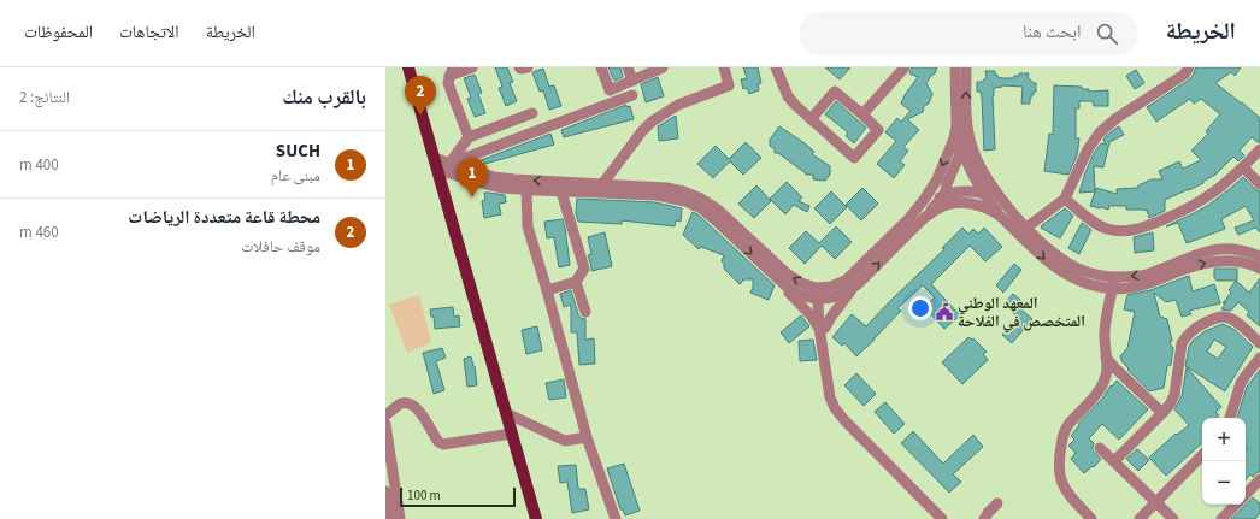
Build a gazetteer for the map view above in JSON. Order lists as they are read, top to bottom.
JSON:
{
  "places": {
    "public building": ["المعهد الوطني المتخصص في الفلاحة"]
  },
  "scale_bar": "100 m",
  "page": {
    "header": "الخريطة",
    "search": "ابحث هنا",
    "nav": ["الخريطة", "الاتجاهات", "المحفوظات"],
    "heading": ["بالقرب منك", "النتائج: 2"],
    "pins": ["2", "1"],
    "list": [
      {
        "mark": "1",
        "name": "SUCH",
        "note": "مبنى عام",
        "value": "400 m"
      },
      {
        "mark": "2",
        "name": "محطة قاعة متعددة الرياضات",
        "note": "موقف حافلات",
        "value": "460 m"
      }
    ],
    "map_buttons": ["+", "−"],
    "scale": "100 m"
  }
}
